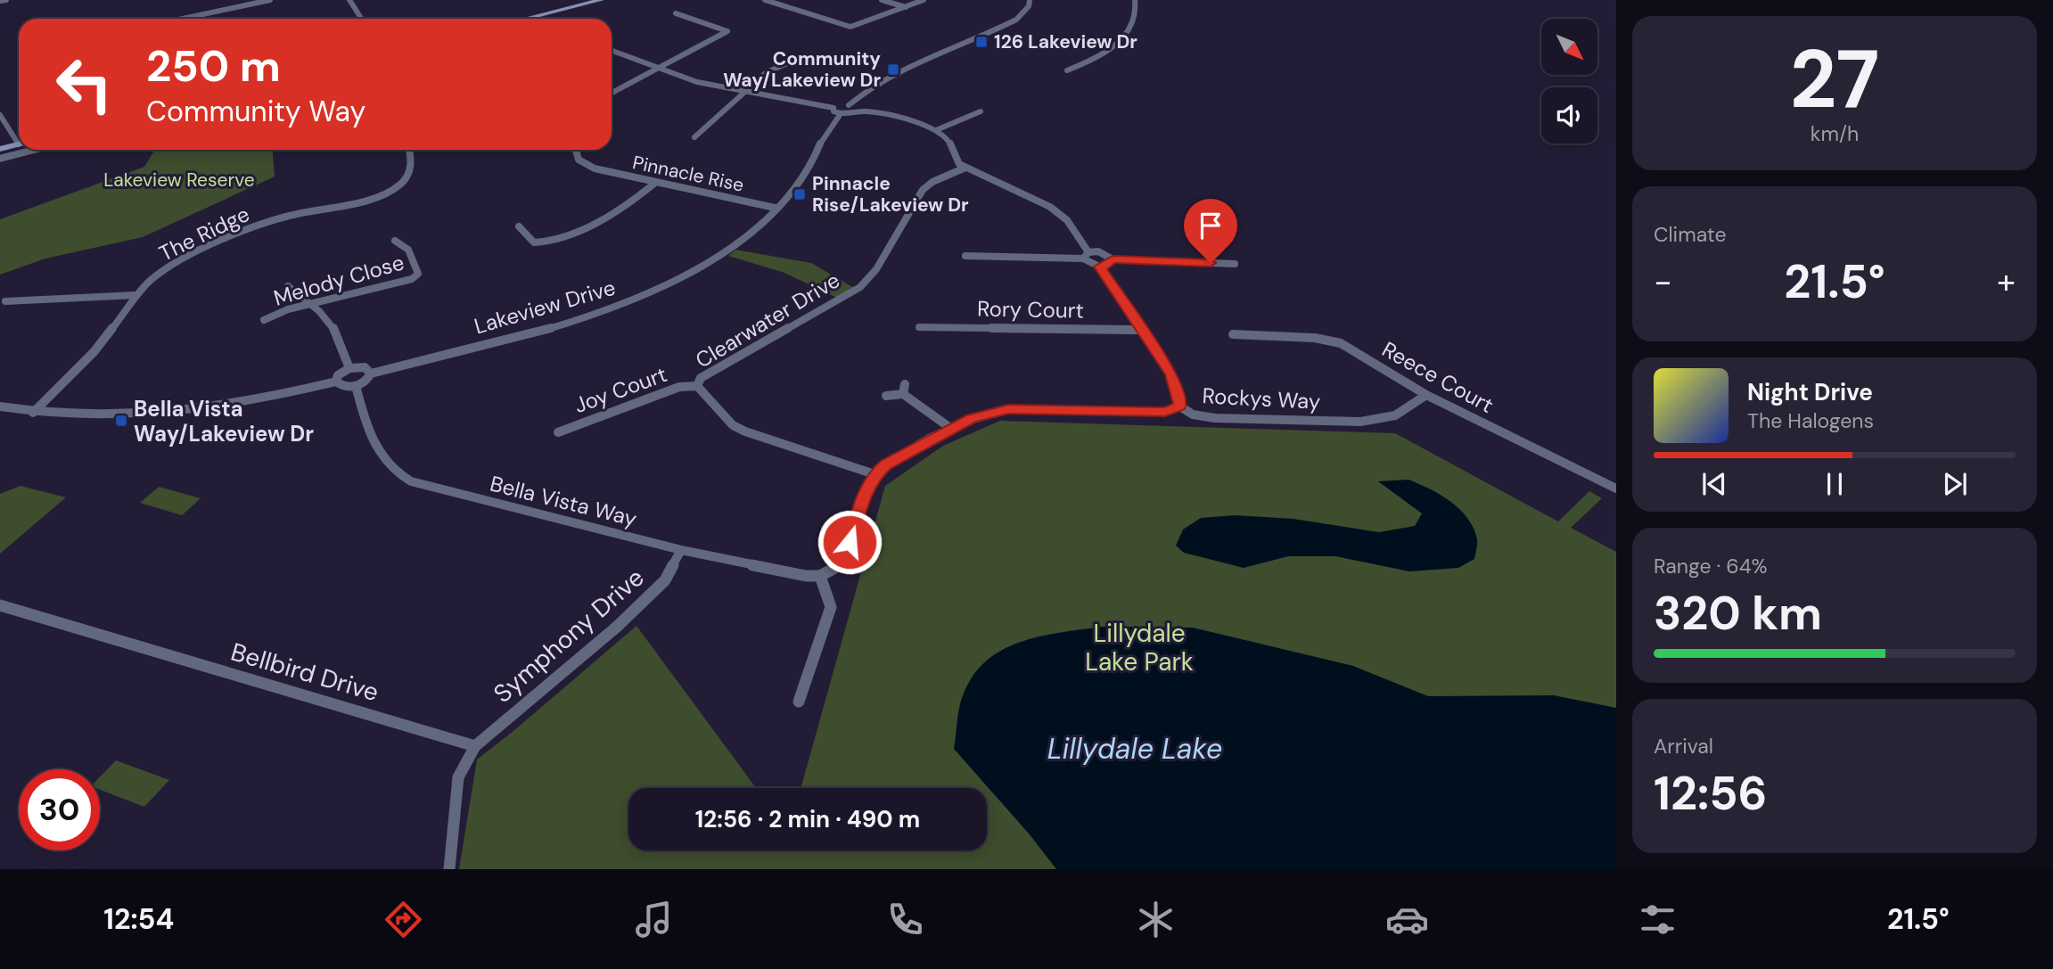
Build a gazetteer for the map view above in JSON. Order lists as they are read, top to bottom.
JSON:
{
  "streets": {
    "street": [
      "Pinnacle Rise",
      "The Ridge",
      "Melody Close",
      "Lakeview Drive",
      "Rory Court",
      "Clearwater Drive",
      "Reece Court",
      "Joy Court",
      "Rockys Way",
      "Bella Vista Way",
      "Symphony Drive",
      "Bellbird Drive"
    ]
  },
  "crossings": [
    ["Pinnacle Rise", "Lakeview Drive"],
    ["Clearwater Drive", "Joy Court"],
    ["Clearwater Drive", "Rockys Way"],
    ["Reece Court", "Rockys Way"],
    ["Bella Vista Way", "Symphony Drive"],
    ["Symphony Drive", "Bellbird Drive"]
  ],
  "water": ["Lillydale Lake"],
  "parks": ["Lakeview Reserve", "Lillydale Lake Park"],
  "places": {
    "transit": [
      "126 Lakeview Dr",
      "Community Way/Lakeview Dr",
      "Pinnacle Rise/Lakeview Dr",
      "Bella Vista Way/Lakeview Dr"
    ]
  },
  "north": "bottom right",
  "page": {
    "tile": [
      ["27", "km/h"],
      "Climate",
      ["Range · 64%", "320 km"],
      ["Arrival", "12:56"]
    ],
    "turn": ["250 m", "Community Way"],
    "heat": ["−", "21.5°", "+"],
    "song": ["Night Drive", "The Halogens"],
    "limit": "30",
    "trip": "12:56 · 2 min · 490 m",
    "tabs": ["12:54", "21.5°"]
  }
}
